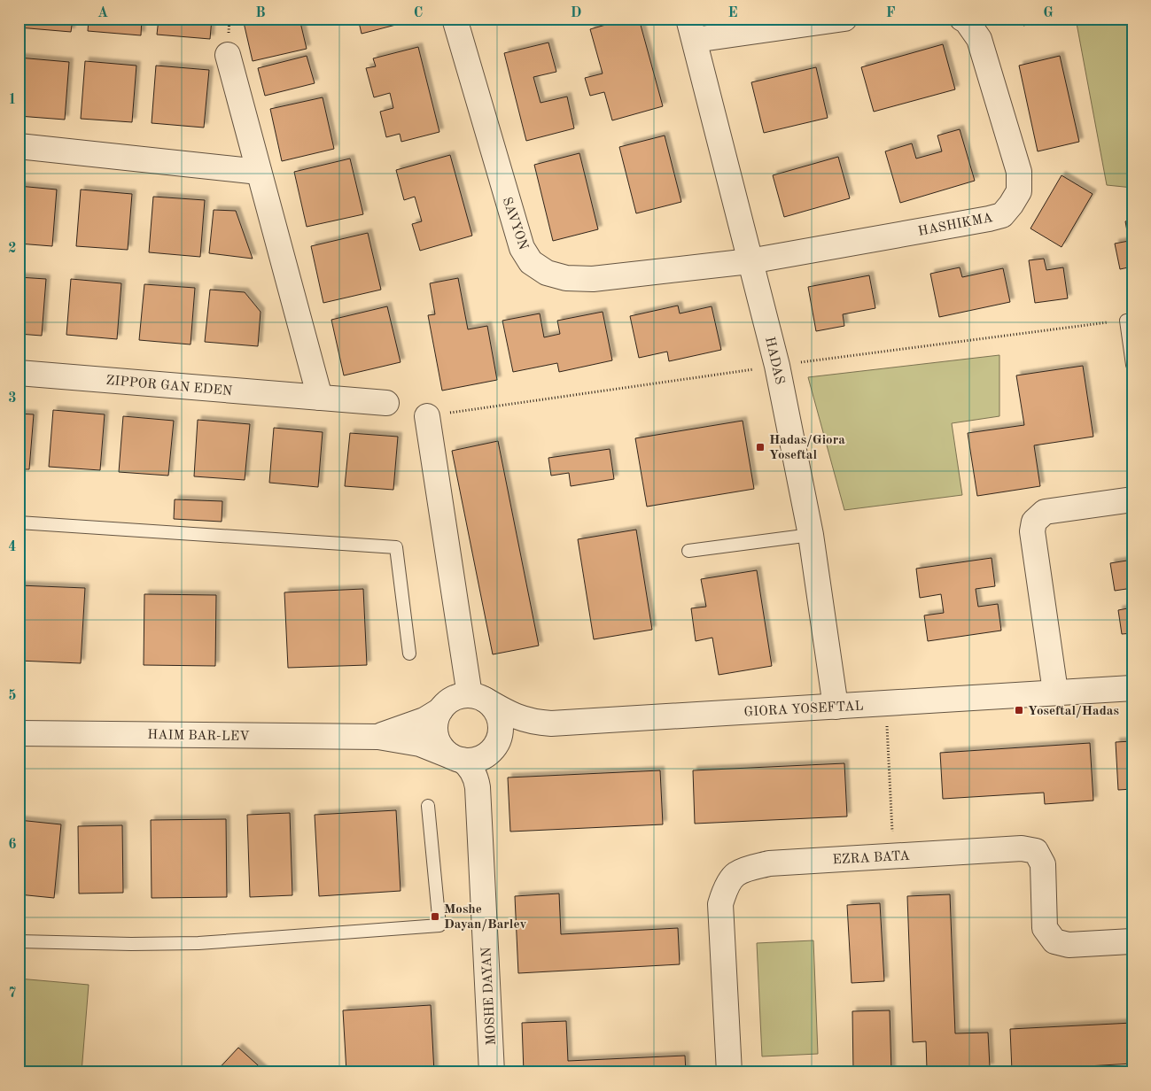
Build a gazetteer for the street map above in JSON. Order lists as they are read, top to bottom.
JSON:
{
  "streets": {
    "street": [
      "SAVYON",
      "HASHIKMA",
      "HADAS",
      "ZIPPOR GAN EDEN",
      "GIORA YOSEFTAL",
      "HAIM BAR-LEV",
      "EZRA BATA",
      "MOSHE DAYAN"
    ]
  },
  "crossings": [
    ["SAVYON", "HASHIKMA"],
    ["SAVYON", "HADAS"],
    ["HASHIKMA", "HADAS"],
    ["HADAS", "GIORA YOSEFTAL"],
    ["GIORA YOSEFTAL", "HAIM BAR-LEV"],
    ["GIORA YOSEFTAL", "MOSHE DAYAN"],
    ["HAIM BAR-LEV", "MOSHE DAYAN"]
  ],
  "places": {
    "transit": ["Hadas/Giora Yoseftal", "Yoseftal/Hadas", "Moshe Dayan/Barlev"]
  },
  "grid": {
    "columns": [
      "A",
      "B",
      "C",
      "D",
      "E",
      "F",
      "G"
    ],
    "rows": [
      "1",
      "2",
      "3",
      "4",
      "5",
      "6",
      "7"
    ]
  }
}
